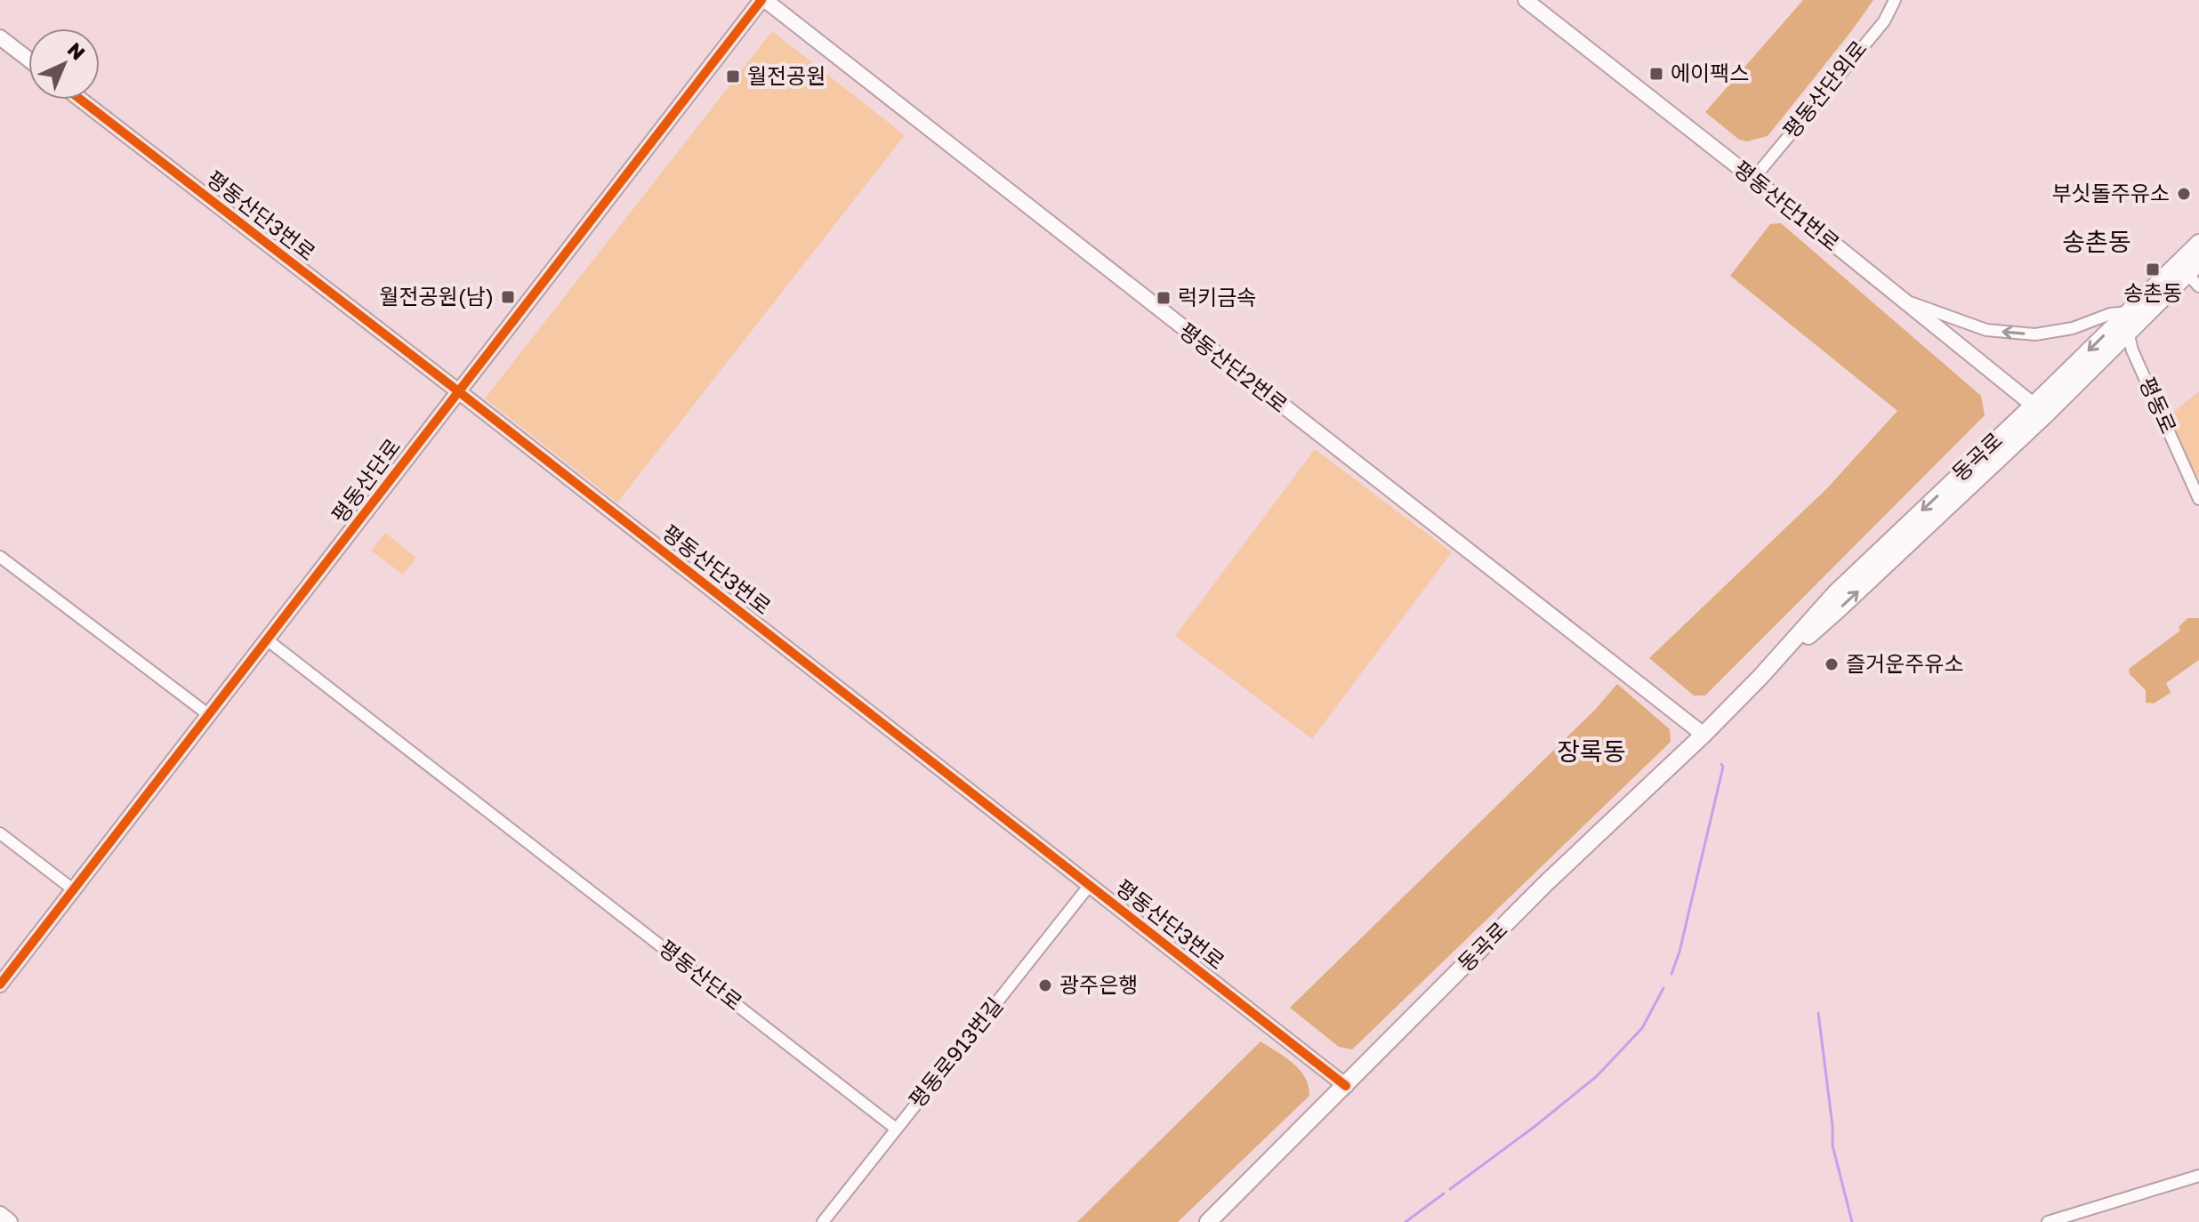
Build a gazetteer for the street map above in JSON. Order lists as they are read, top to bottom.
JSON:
{
  "streets": {
    "main road": ["동곡로"],
    "street": [
      "평동산단외로",
      "평동산단1번로",
      "평동산단3번로",
      "평동산단2번로",
      "평동로",
      "평동산단로",
      "평동로913번길"
    ]
  },
  "crossings": [
    ["평동산단외로", "평동산단1번로"],
    ["평동산단1번로", "동곡로"],
    ["평동산단3번로", "동곡로"],
    ["평동산단3번로", "평동산단로"],
    ["평동산단3번로", "평동로913번길"],
    ["평동산단2번로", "동곡로"],
    ["평동산단2번로", "평동산단로"],
    ["평동로", "동곡로"],
    ["평동산단로", "평동로913번길"]
  ],
  "districts": ["송촌동", "장록동"],
  "places": {
    "transit": [
      "에이팩스",
      "월전공원",
      "송촌동",
      "월전공원(남)",
      "럭키금속"
    ],
    "other": ["부싯돌주유소", "즐거운주유소", "광주은행"]
  },
  "north": "top right"
}
